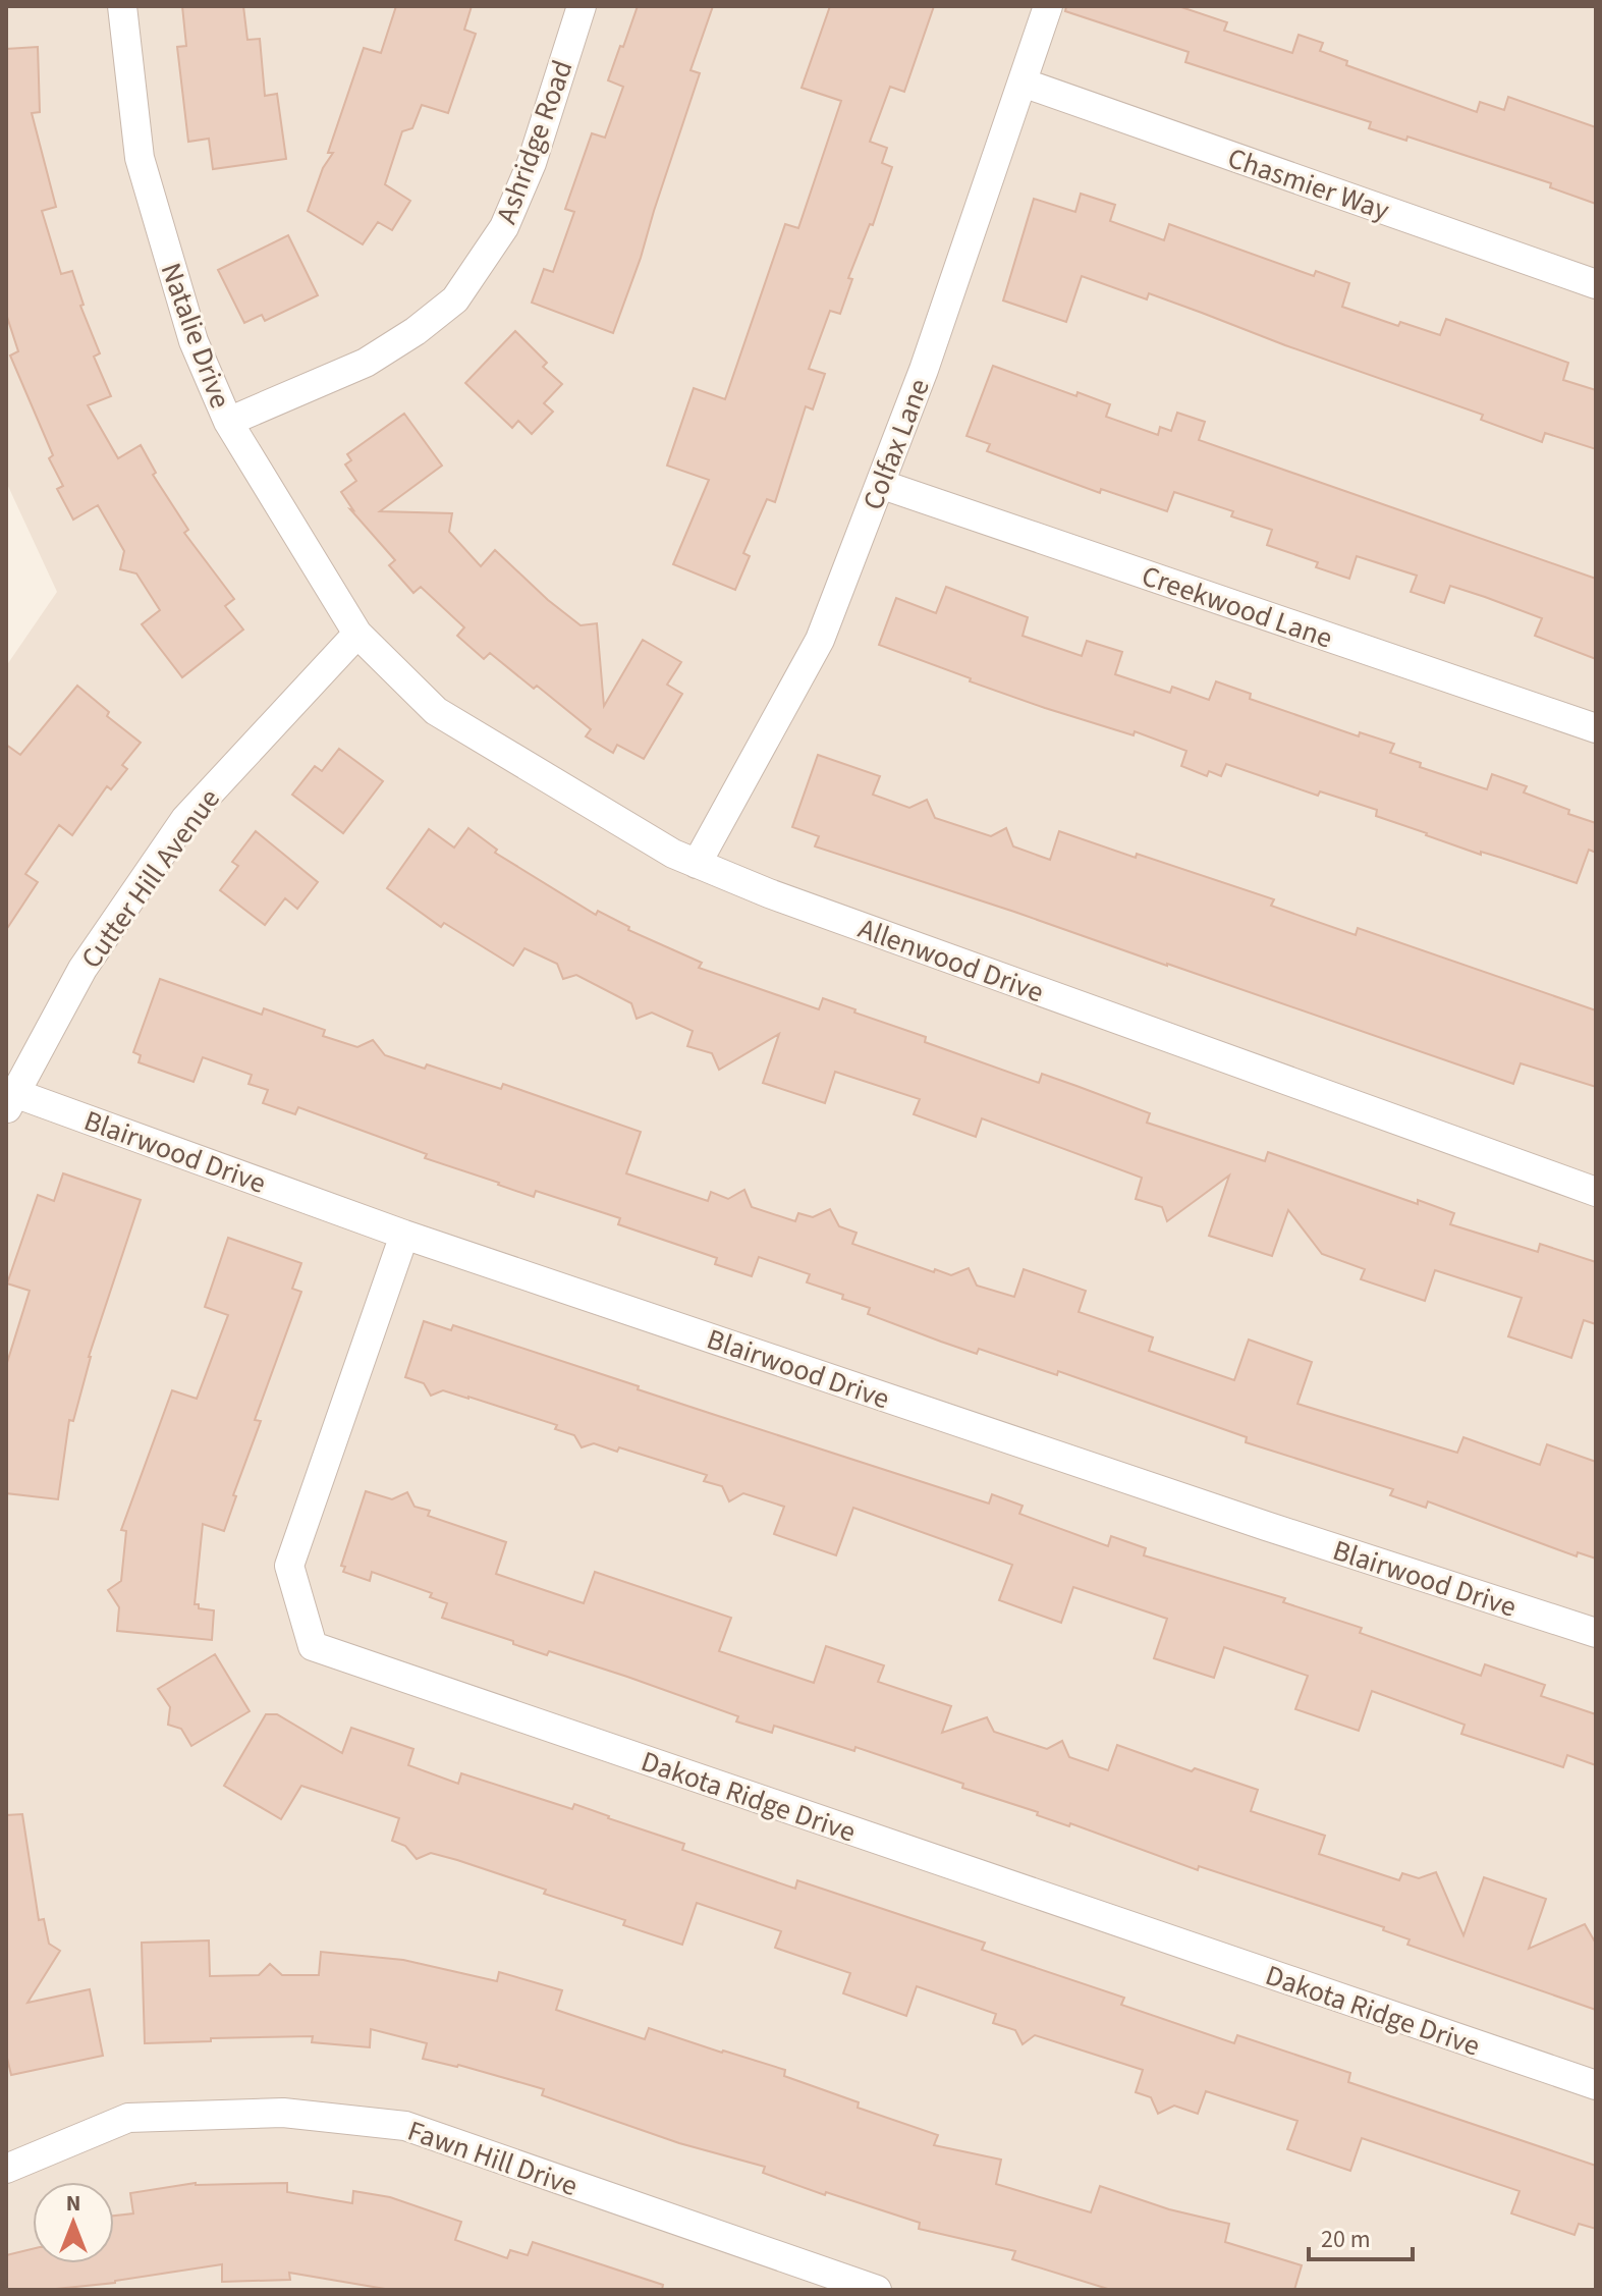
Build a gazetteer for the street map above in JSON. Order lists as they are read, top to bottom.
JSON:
{
  "streets": {
    "street": [
      "Ashridge Road",
      "Chasmier Way",
      "Natalie Drive",
      "Colfax Lane",
      "Creekwood Lane",
      "Cutter Hill Avenue",
      "Allenwood Drive",
      "Blairwood Drive",
      "Dakota Ridge Drive",
      "Fawn Hill Drive"
    ]
  },
  "crossings": [
    ["Ashridge Road", "Natalie Drive"],
    ["Chasmier Way", "Colfax Lane"],
    ["Natalie Drive", "Cutter Hill Avenue"],
    ["Natalie Drive", "Allenwood Drive"],
    ["Colfax Lane", "Creekwood Lane"],
    ["Colfax Lane", "Allenwood Drive"],
    ["Cutter Hill Avenue", "Allenwood Drive"],
    ["Cutter Hill Avenue", "Blairwood Drive"],
    ["Blairwood Drive", "Dakota Ridge Drive"]
  ],
  "scale_bar": "20 m",
  "north": "top"
}
